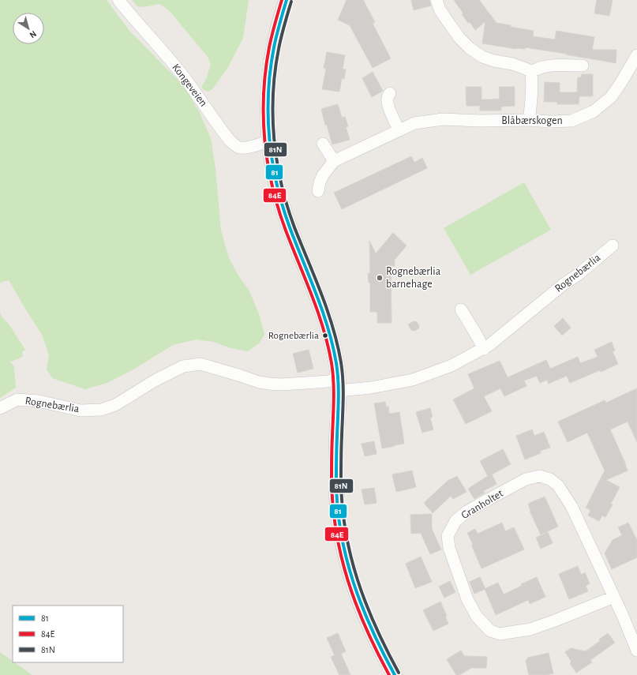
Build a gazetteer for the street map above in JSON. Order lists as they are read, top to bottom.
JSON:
{
  "streets": {
    "street": [
      "Kongeveien",
      "Blåbærskogen",
      "Rognebærlia",
      "Granholtet"
    ]
  },
  "places": ["Rognebærlia barnehage", "Rognebærlia"],
  "lines": ["transit line 81", "transit line 84E", "transit line 81N"],
  "legend": ["81", "84E", "81N"],
  "north": "bottom right"
}
